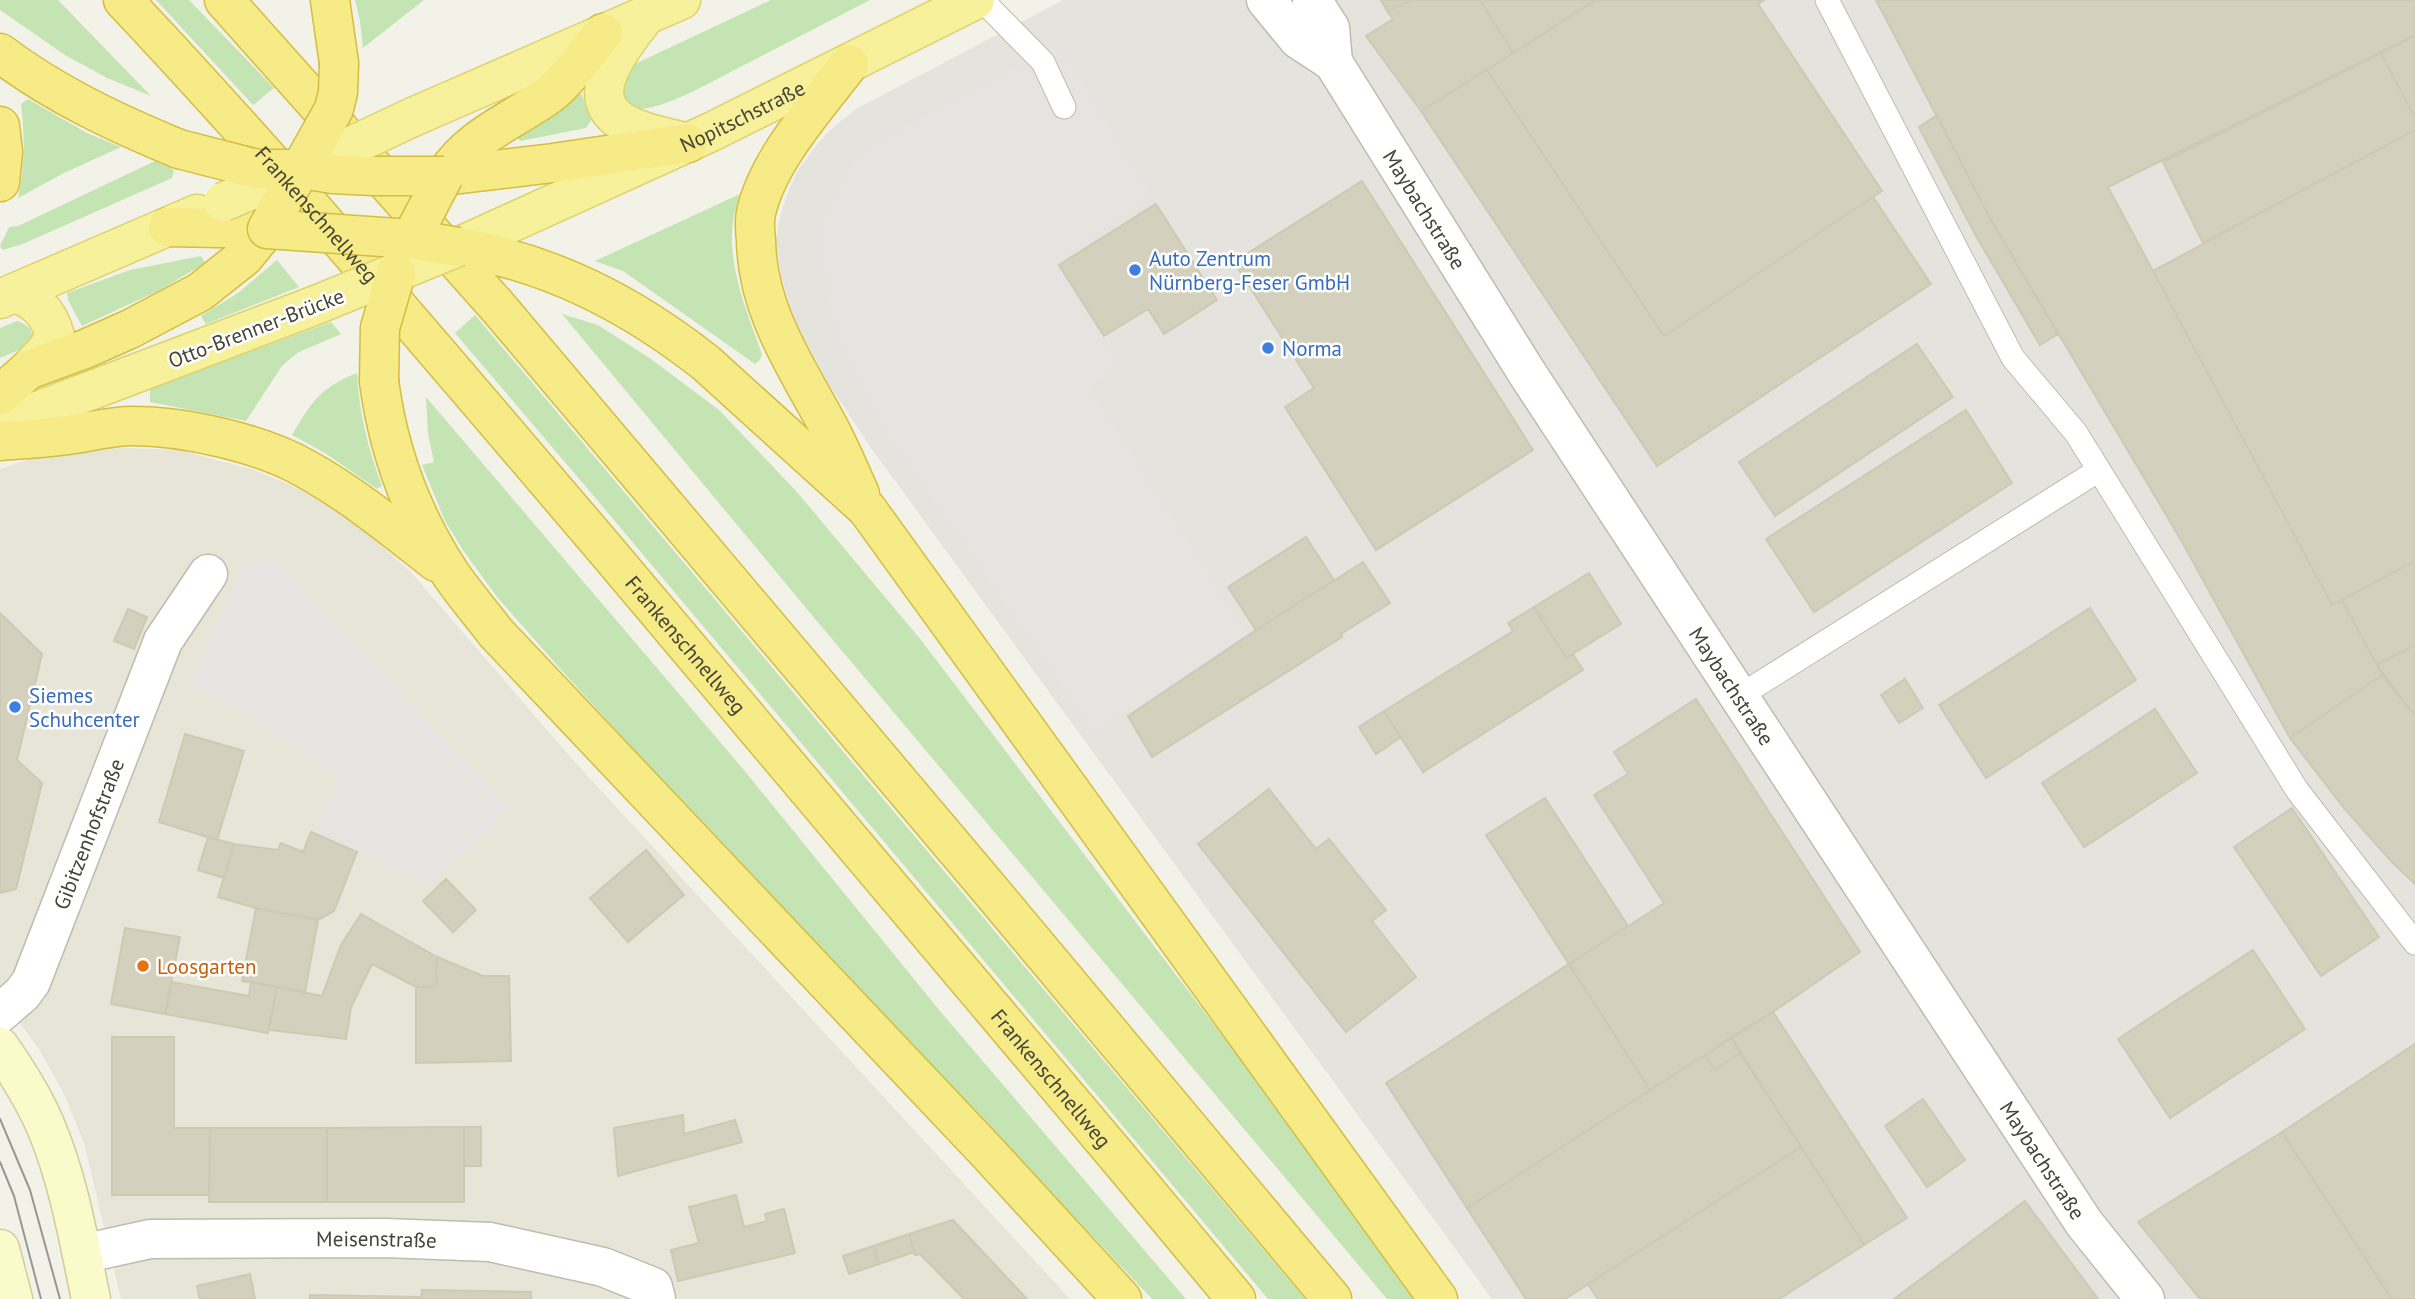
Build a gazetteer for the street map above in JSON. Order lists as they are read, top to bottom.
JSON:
{
  "streets": {
    "highway": ["Frankenschnellweg"],
    "main road": ["Nopitschstraße", "Otto-Brenner-Brücke"],
    "street": ["Maybachstraße", "Gibitzenhofstraße", "Meisenstraße"]
  },
  "places": [
    "Auto Zentrum Nürnberg-Feser GmbH",
    "Norma",
    "Siemes Schuhcenter",
    "Loosgarten"
  ]
}
